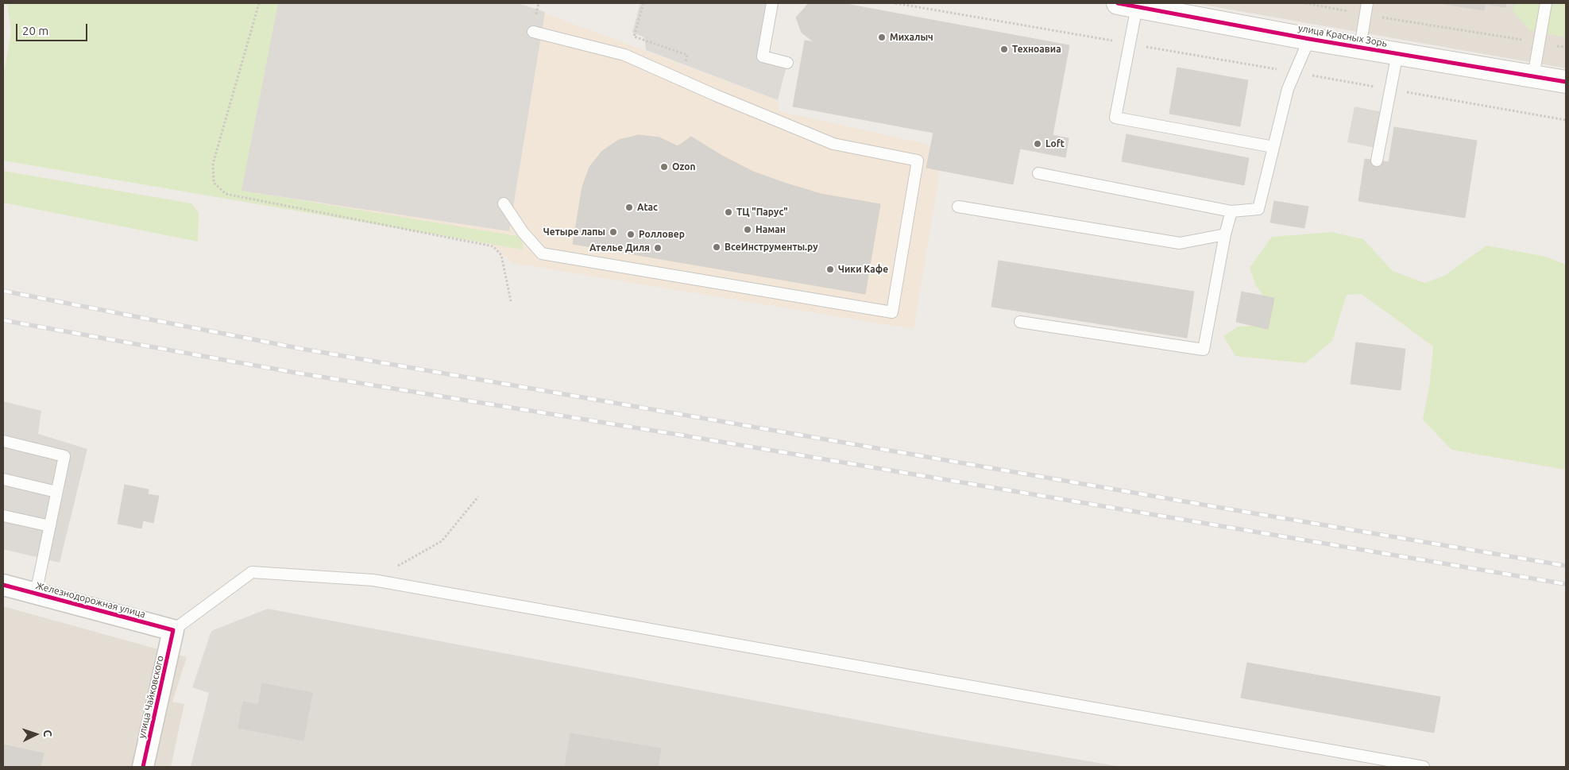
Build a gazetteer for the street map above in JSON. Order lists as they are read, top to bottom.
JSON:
{
  "streets": {
    "street": ["улица Красных Зорь", "Железнодорожная улица", "улица Чайковского"]
  },
  "crossings": [
    ["Железнодорожная улица", "улица Чайковского"]
  ],
  "places": [
    "Михалыч",
    "Техноавиа",
    "Loft",
    "Ozon",
    "Atac",
    "ТЦ \"Парус\"",
    "Наман",
    "Четыре лапы",
    "Ролловер",
    "ВсеИнструменты.ру",
    "Ателье Диля",
    "Чики Кафе"
  ],
  "scale_bar": "20 m",
  "north": "right"
}
